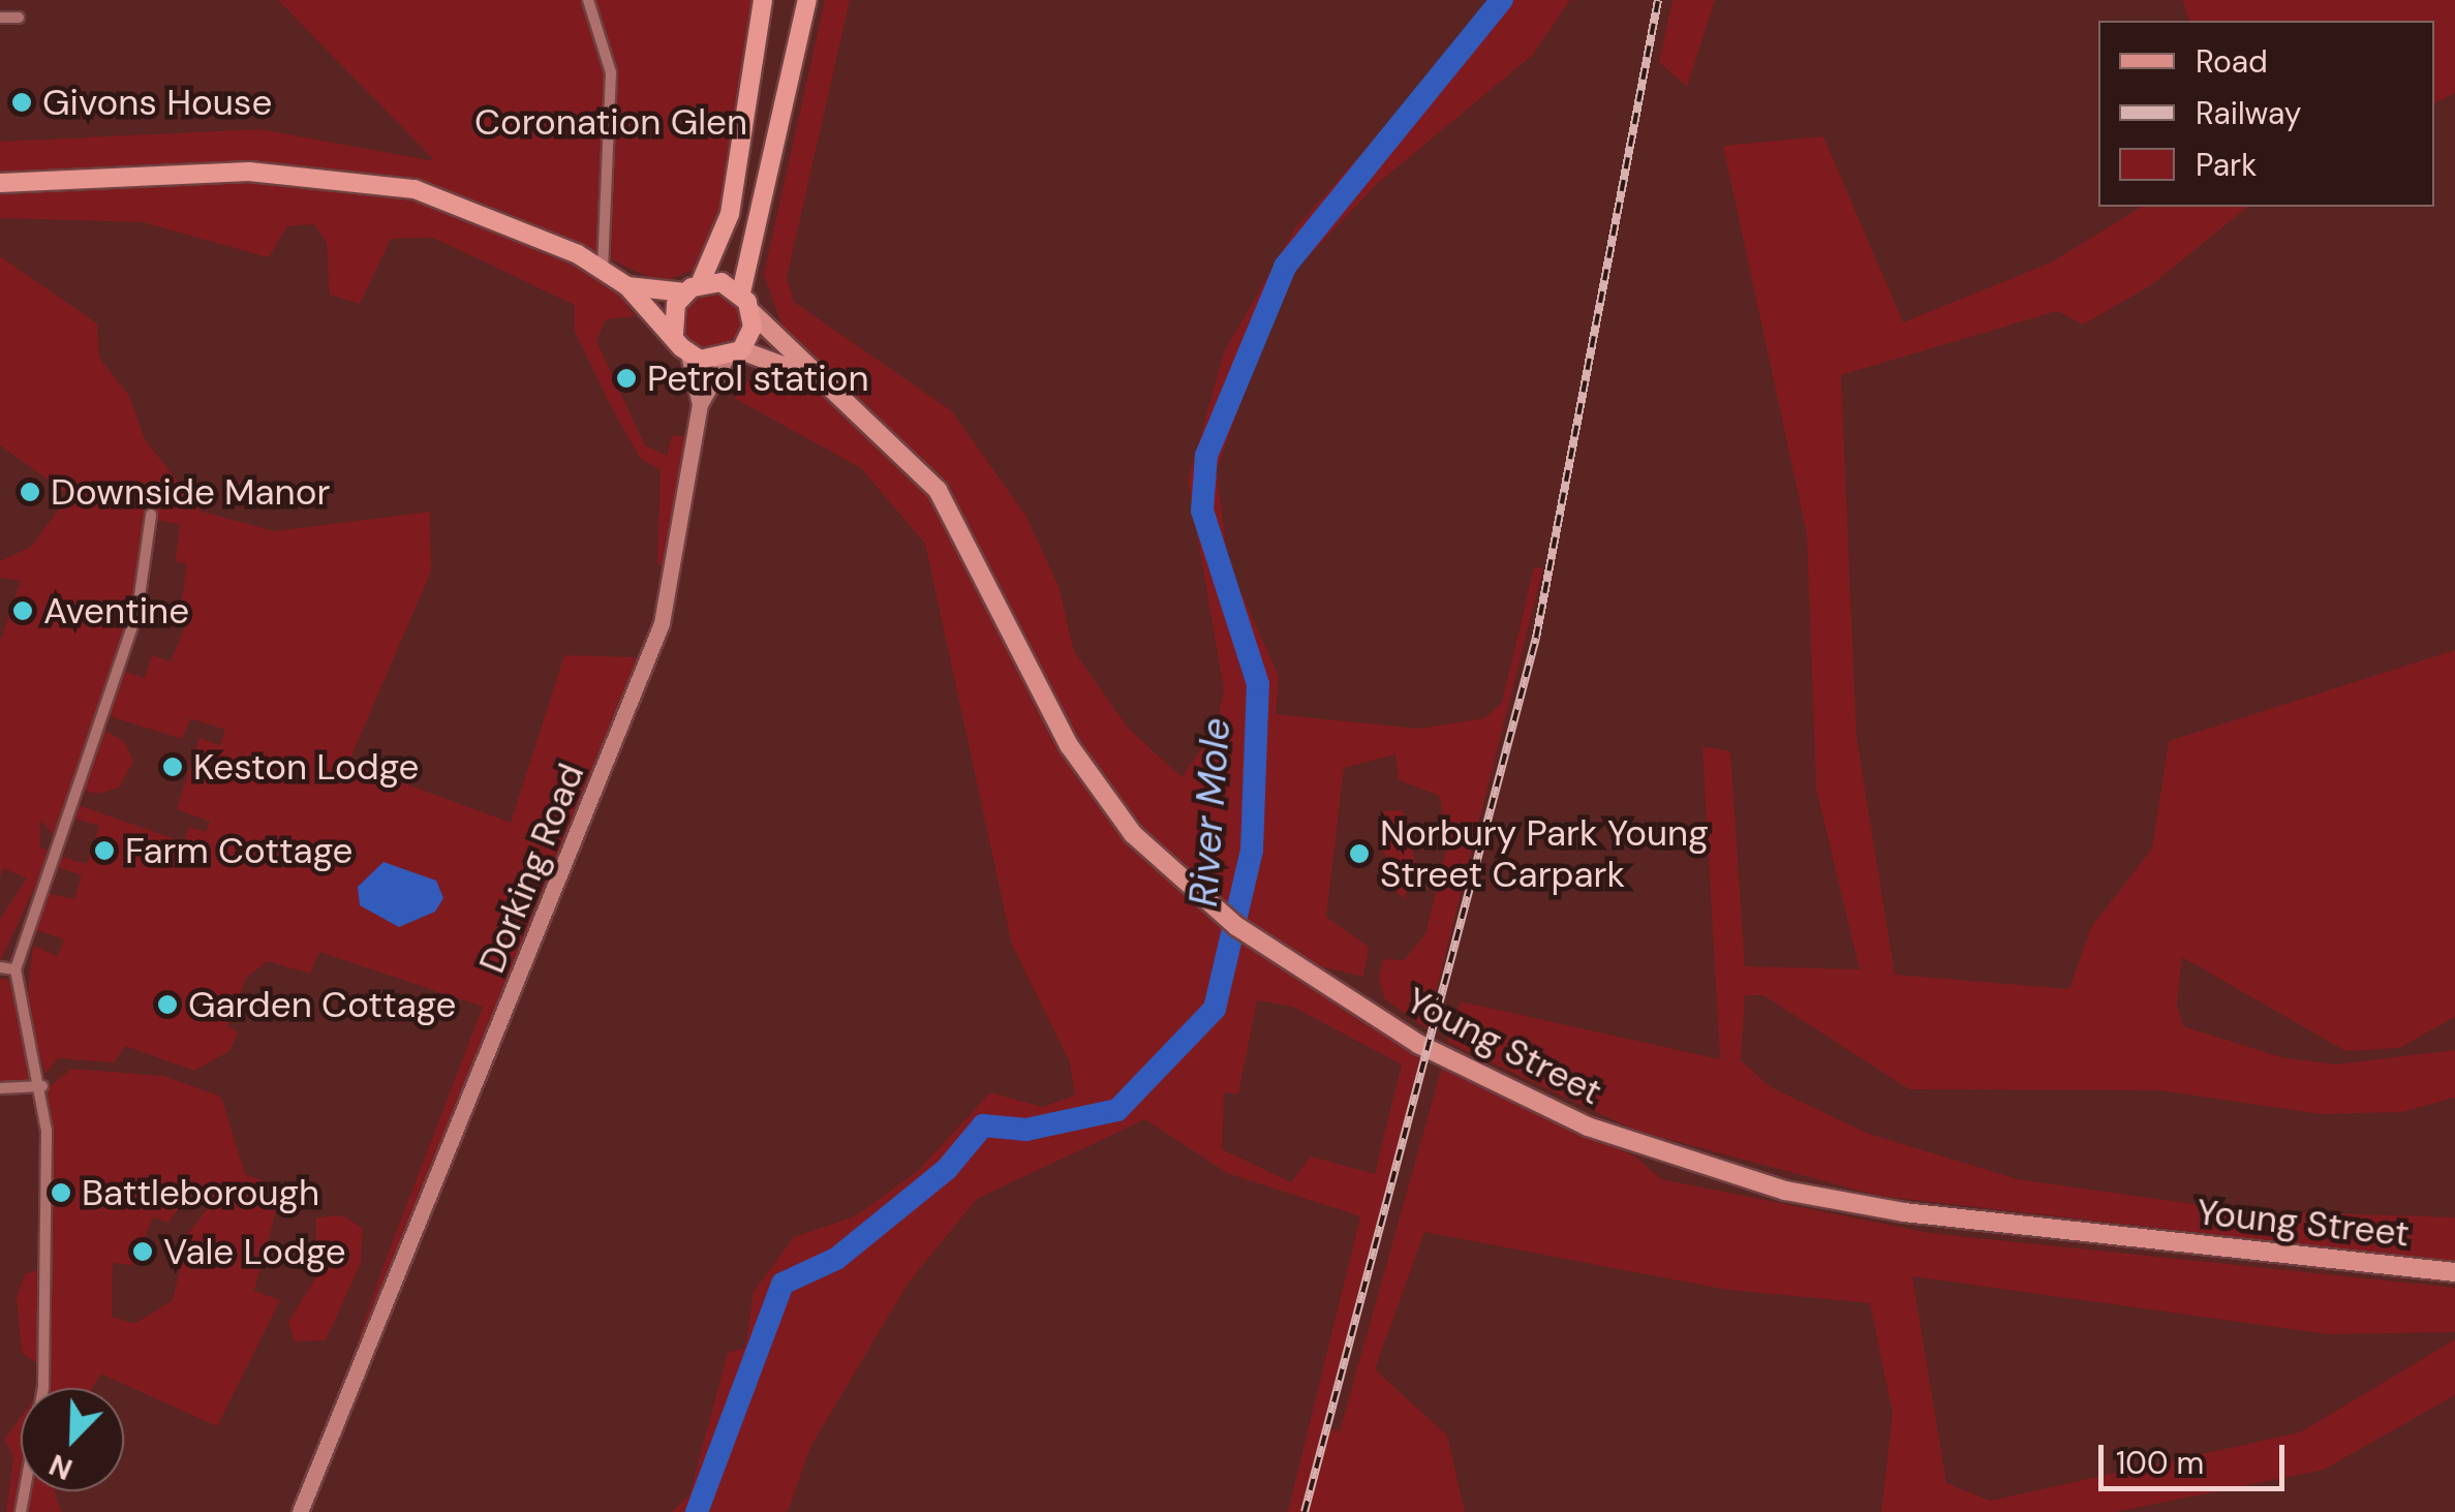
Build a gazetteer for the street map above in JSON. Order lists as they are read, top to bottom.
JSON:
{
  "streets": {
    "main road": ["Dorking Road", "Young Street"]
  },
  "crossings": [
    ["Dorking Road", "Young Street"]
  ],
  "water": ["River Mole"],
  "parks": ["Coronation Glen"],
  "places": [
    "Givons House",
    "Petrol station",
    "Downside Manor",
    "Aventine",
    "Keston Lodge",
    "Farm Cottage",
    "Norbury Park Young Street Carpark",
    "Garden Cottage",
    "Battleborough",
    "Vale Lodge"
  ],
  "legend": ["Road", "Railway", "Park"],
  "scale_bar": "100 m",
  "north": "bottom left"
}
